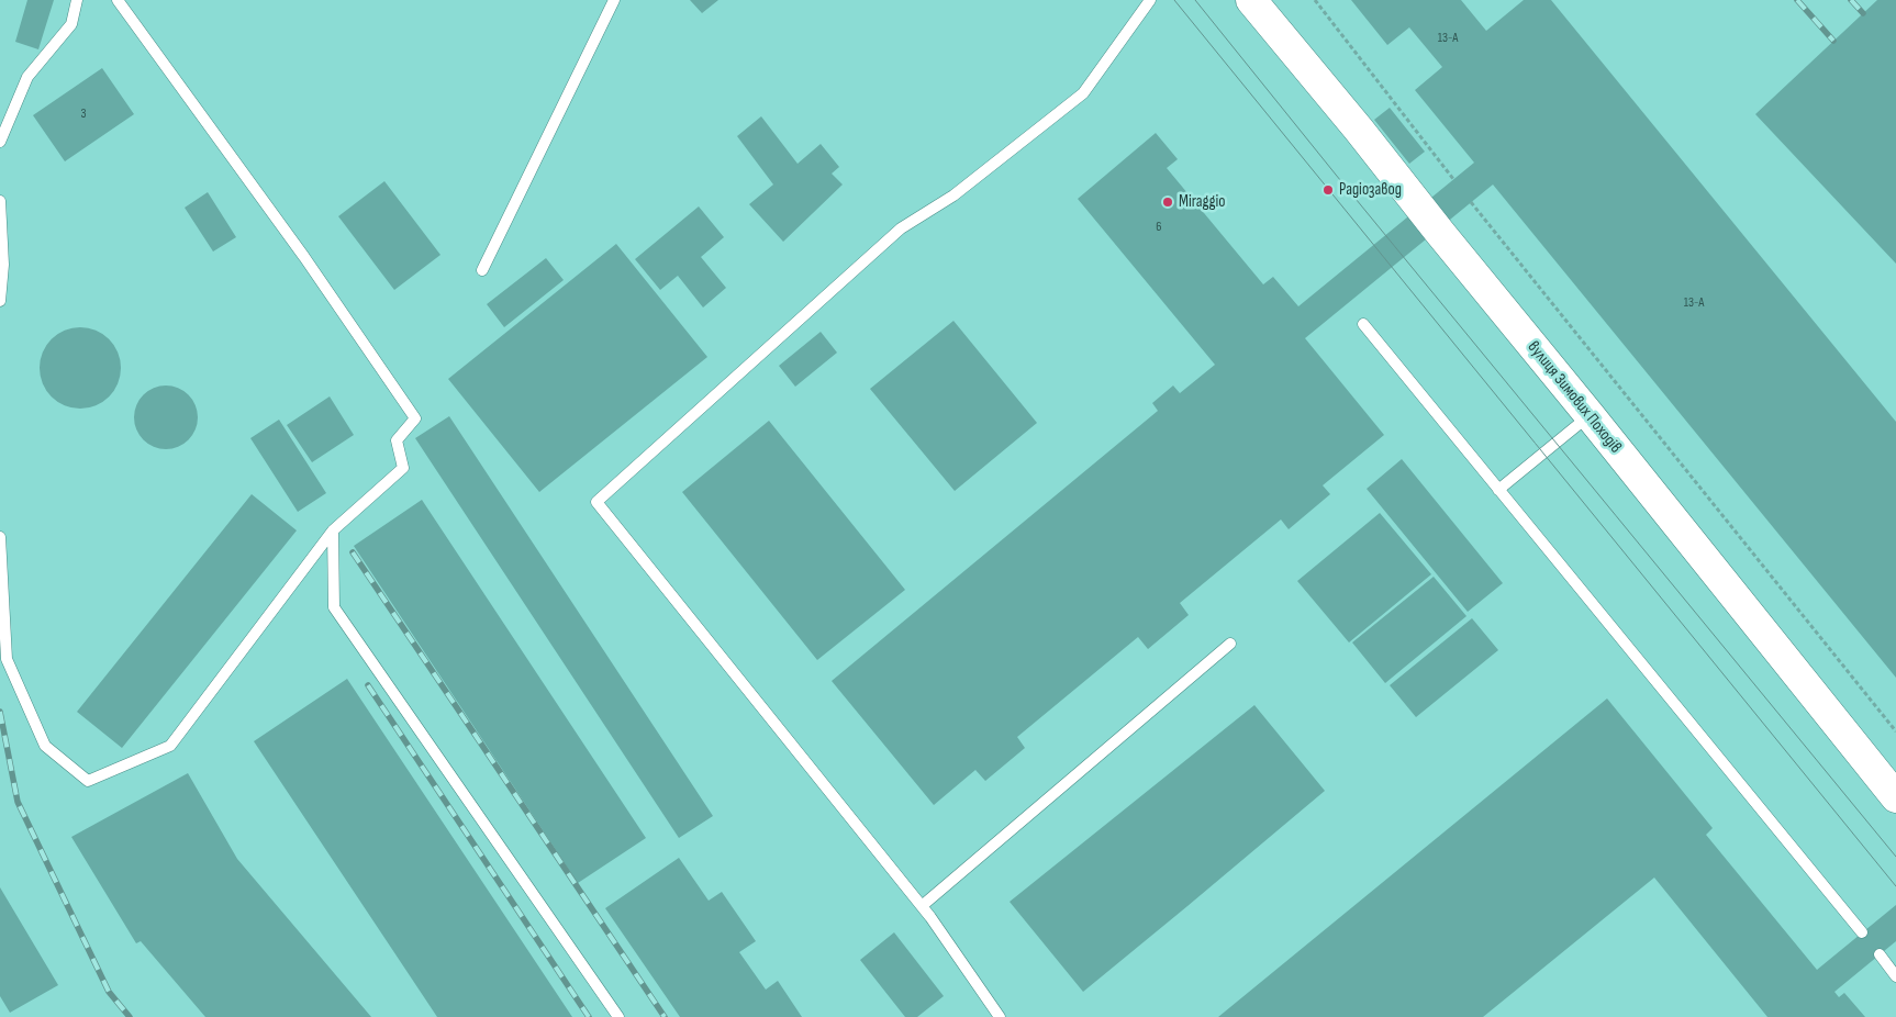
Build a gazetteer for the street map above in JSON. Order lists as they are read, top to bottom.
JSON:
{
  "streets": {
    "main road": ["вулиця Зимових Походів"]
  },
  "places": ["Радіозавод", "Miraggio"],
  "house_numbers": [
    "13-А",
    "3",
    "6",
    "13-А"
  ]
}
